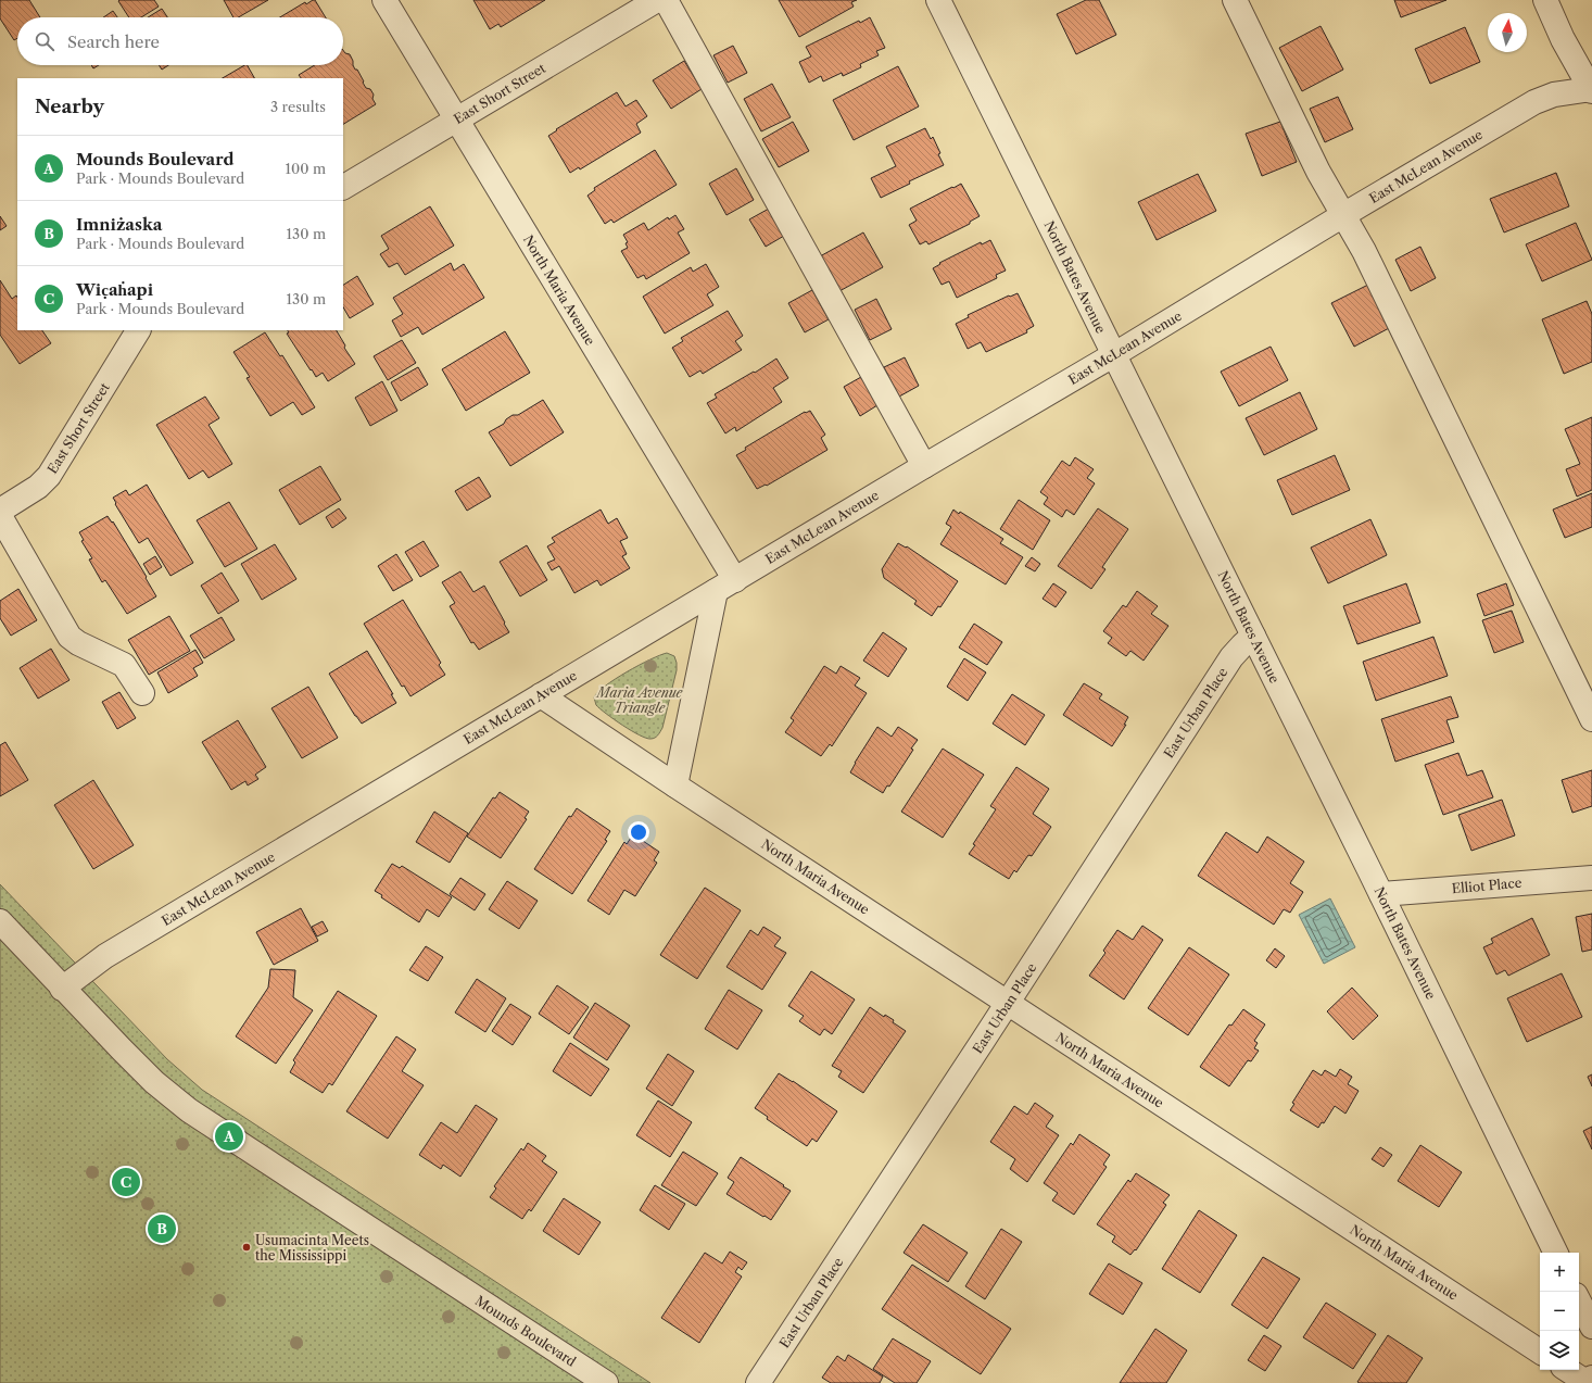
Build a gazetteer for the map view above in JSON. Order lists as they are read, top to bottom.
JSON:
{
  "streets": {
    "street": [
      "East Short Street",
      "East McLean Avenue",
      "North Bates Avenue",
      "North Maria Avenue",
      "East Urban Place",
      "Elliot Place",
      "Mounds Boulevard"
    ]
  },
  "crossings": [
    ["East Short Street", "North Maria Avenue"],
    ["East McLean Avenue", "North Bates Avenue"],
    ["East McLean Avenue", "North Maria Avenue"],
    ["East McLean Avenue", "Mounds Boulevard"],
    ["North Bates Avenue", "East Urban Place"],
    ["North Bates Avenue", "Elliot Place"],
    ["North Maria Avenue", "East Urban Place"]
  ],
  "parks": ["Maria Avenue Triangle"],
  "places": ["Usumacinta Meets the Mississippi"],
  "north": "top",
  "page": {
    "search": "Search here",
    "heading": ["Nearby", "3 results"],
    "list": [
      {
        "mark": "A",
        "name": "Mounds Boulevard",
        "note": "Park · Mounds Boulevard",
        "value": "100 m"
      },
      {
        "mark": "B",
        "name": "Imniżaska",
        "note": "Park · Mounds Boulevard",
        "value": "130 m"
      },
      {
        "mark": "C",
        "name": "Wic̣aḣapi",
        "note": "Park · Mounds Boulevard",
        "value": "130 m"
      }
    ],
    "pins": ["A", "C", "B"],
    "map_buttons": ["+", "−"]
  }
}
